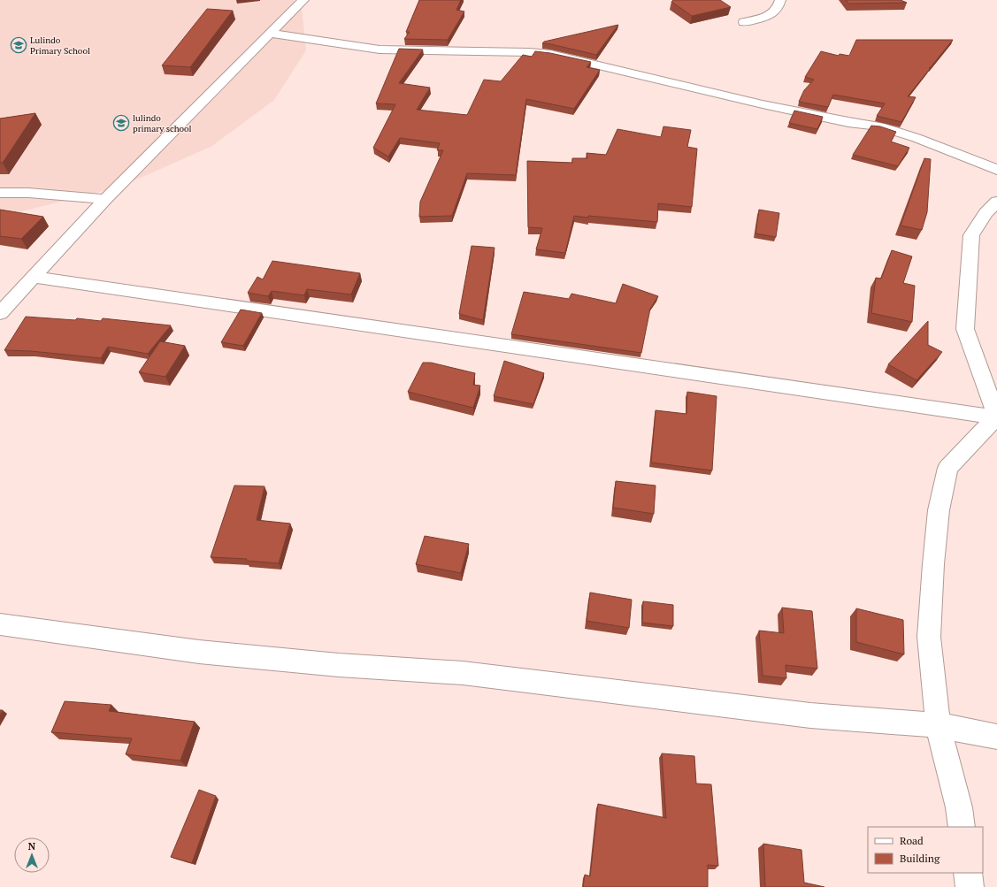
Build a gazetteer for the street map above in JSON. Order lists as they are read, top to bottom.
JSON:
{
  "places": {
    "school or university": ["Lulindo Primary School", "lulindo primary school"]
  },
  "legend": ["Road", "Building"],
  "north": "top"
}
